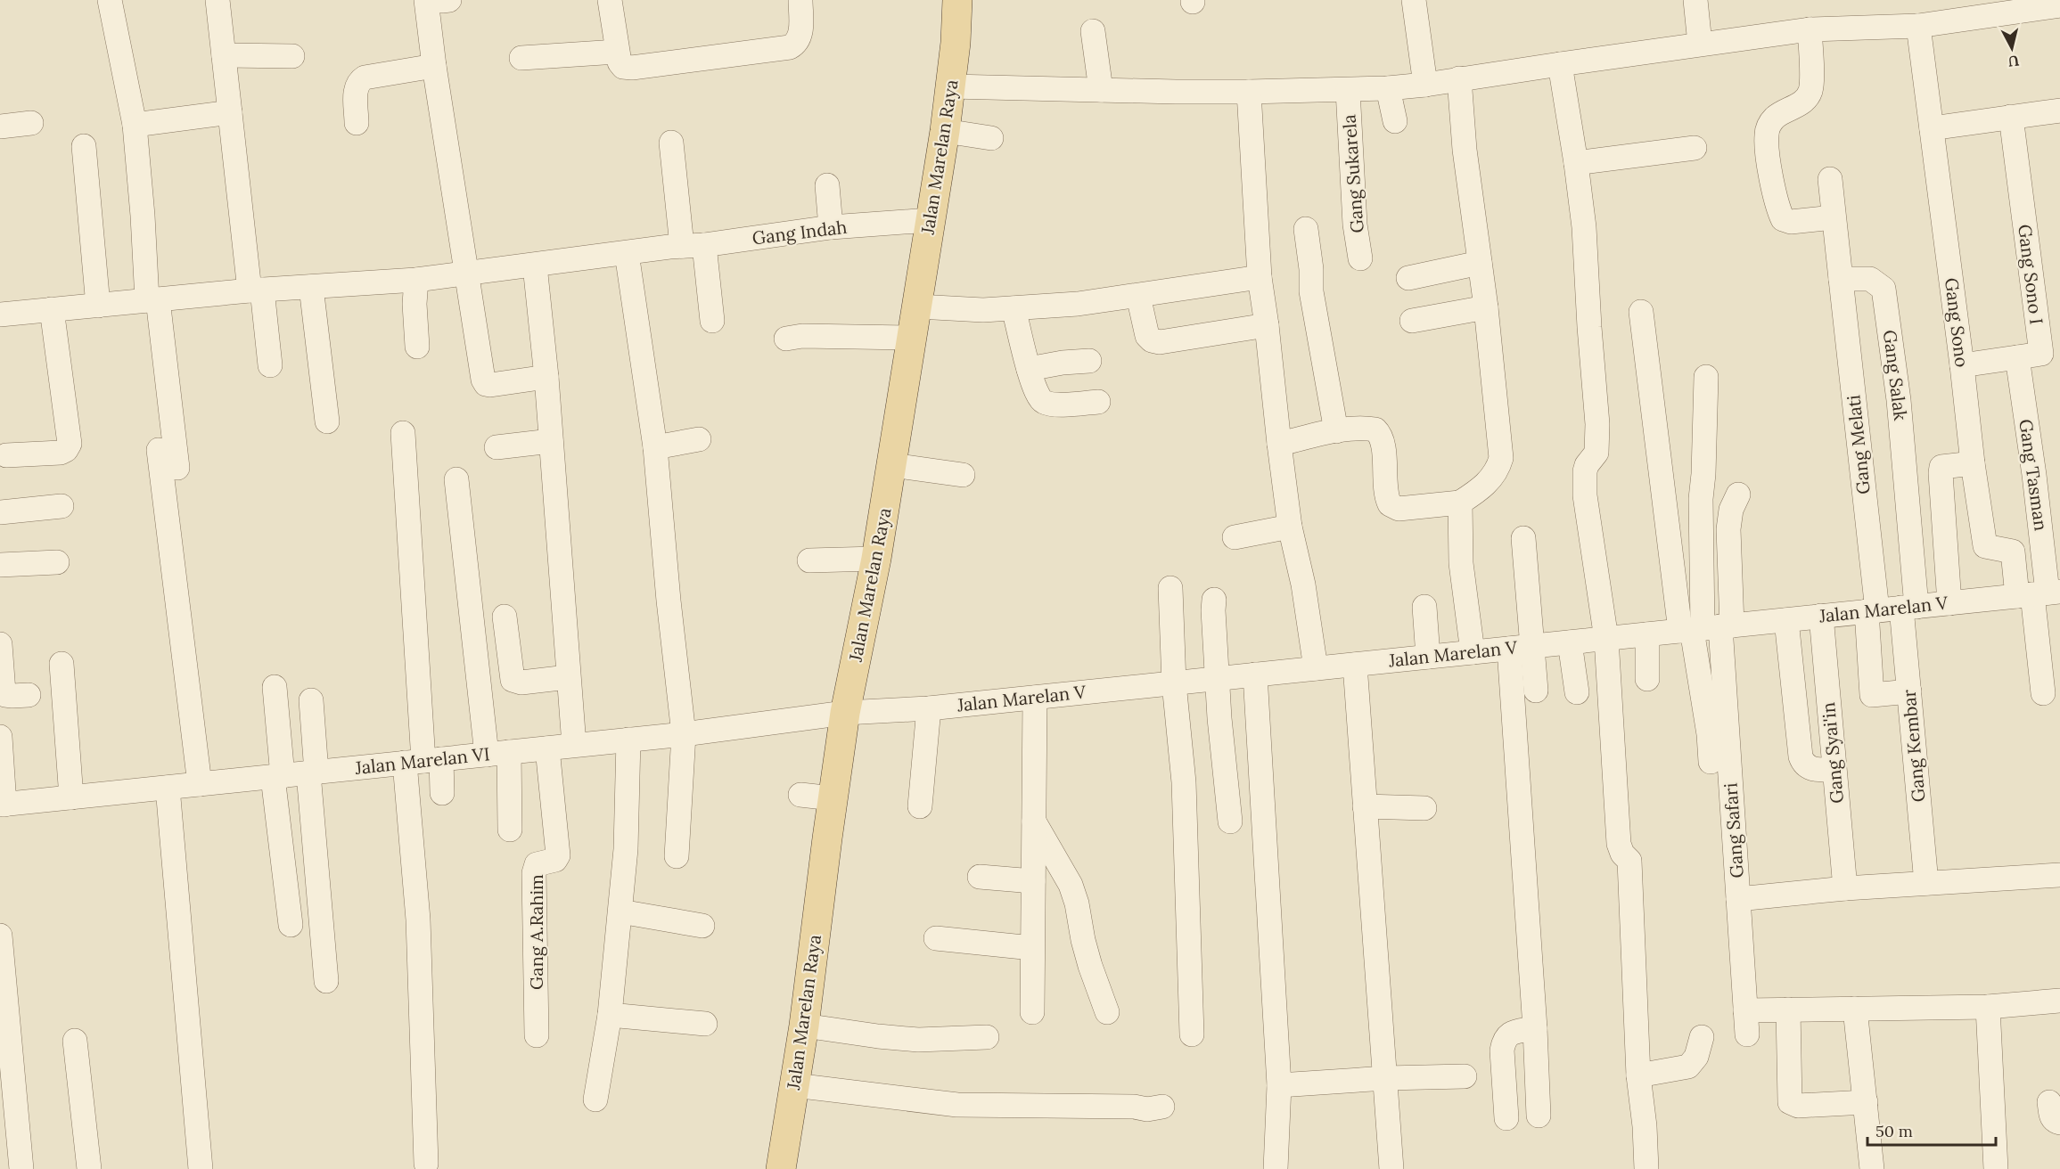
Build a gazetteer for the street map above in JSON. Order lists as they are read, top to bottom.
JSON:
{
  "streets": {
    "main road": ["Jalan Marelan Raya"],
    "street": [
      "Gang Sukarela",
      "Gang Indah",
      "Gang Sono I",
      "Gang Sono",
      "Gang Salak",
      "Gang Melati",
      "Gang Tasman",
      "Jalan Marelan V",
      "Gang Kembar",
      "Gang Syai'in",
      "Jalan Marelan VI",
      "Gang Safari",
      "Gang A.Rahim"
    ]
  },
  "crossings": [
    ["Jalan Marelan Raya", "Gang Indah"],
    ["Jalan Marelan Raya", "Jalan Marelan V"],
    ["Jalan Marelan Raya", "Jalan Marelan VI"],
    ["Gang Sono I", "Gang Sono"],
    ["Gang Sono I", "Gang Tasman"],
    ["Gang Sono", "Gang Tasman"],
    ["Gang Sono", "Jalan Marelan V"],
    ["Gang Salak", "Gang Melati"],
    ["Gang Salak", "Jalan Marelan V"],
    ["Gang Salak", "Gang Kembar"],
    ["Gang Melati", "Jalan Marelan V"],
    ["Gang Melati", "Gang Kembar"],
    ["Gang Tasman", "Jalan Marelan V"],
    ["Jalan Marelan V", "Gang Kembar"],
    ["Jalan Marelan V", "Gang Syai'in"],
    ["Jalan Marelan V", "Jalan Marelan VI"],
    ["Jalan Marelan V", "Gang Safari"],
    ["Jalan Marelan VI", "Gang A.Rahim"]
  ],
  "scale_bar": "50 m",
  "north": "bottom"
}
